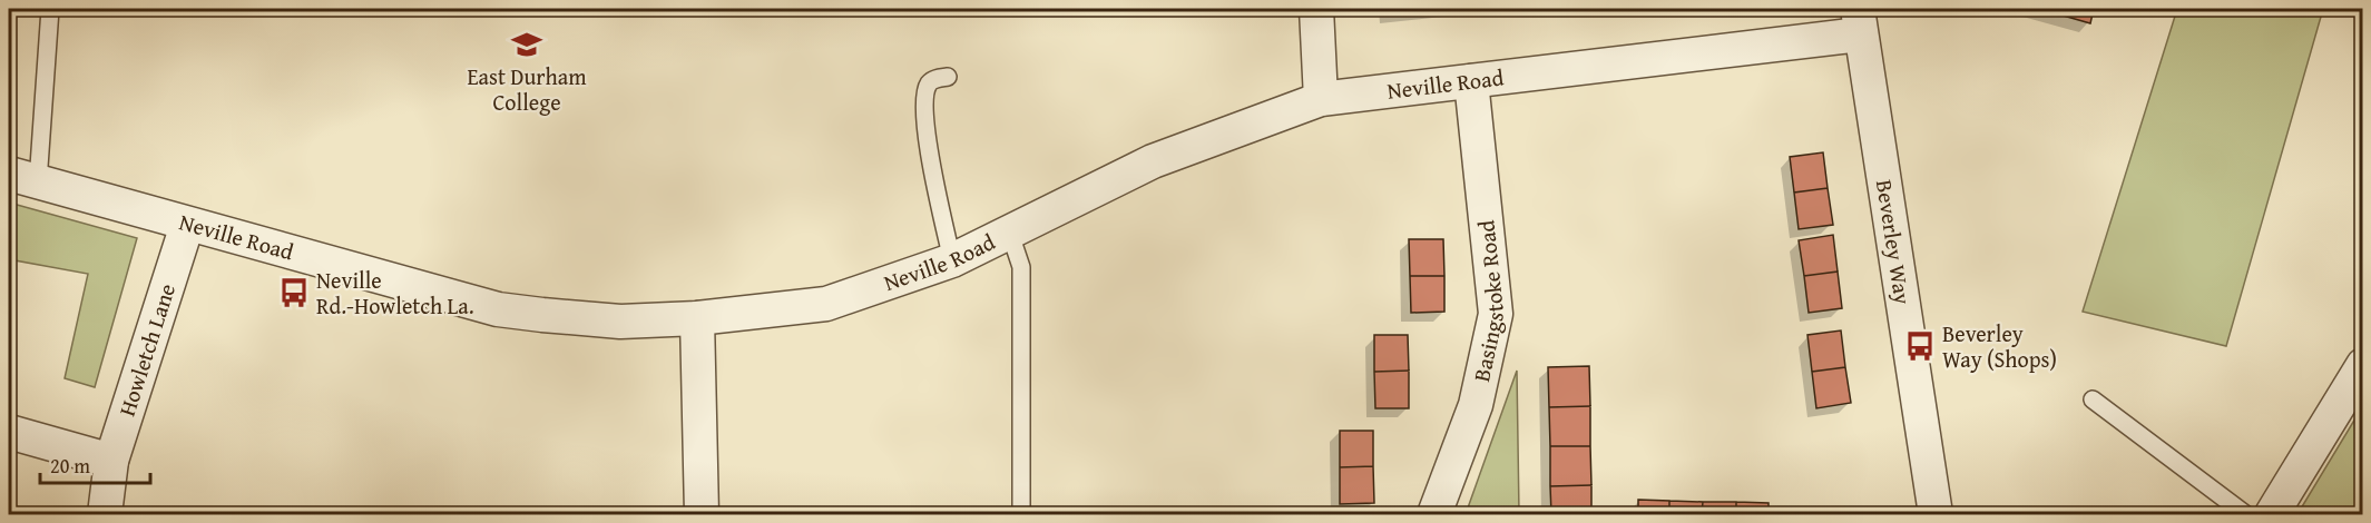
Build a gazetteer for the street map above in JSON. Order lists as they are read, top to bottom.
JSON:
{
  "streets": {
    "street": [
      "Neville Road",
      "Beverley Way",
      "Basingstoke Road",
      "Howletch Lane"
    ]
  },
  "crossings": [
    ["Neville Road", "Beverley Way"],
    ["Neville Road", "Basingstoke Road"],
    ["Neville Road", "Howletch Lane"]
  ],
  "places": {
    "school or university": ["East Durham College"],
    "bus stop": ["Neville Rd.-Howletch La.", "Beverley Way (Shops)"]
  },
  "scale_bar": "20 m"
}
